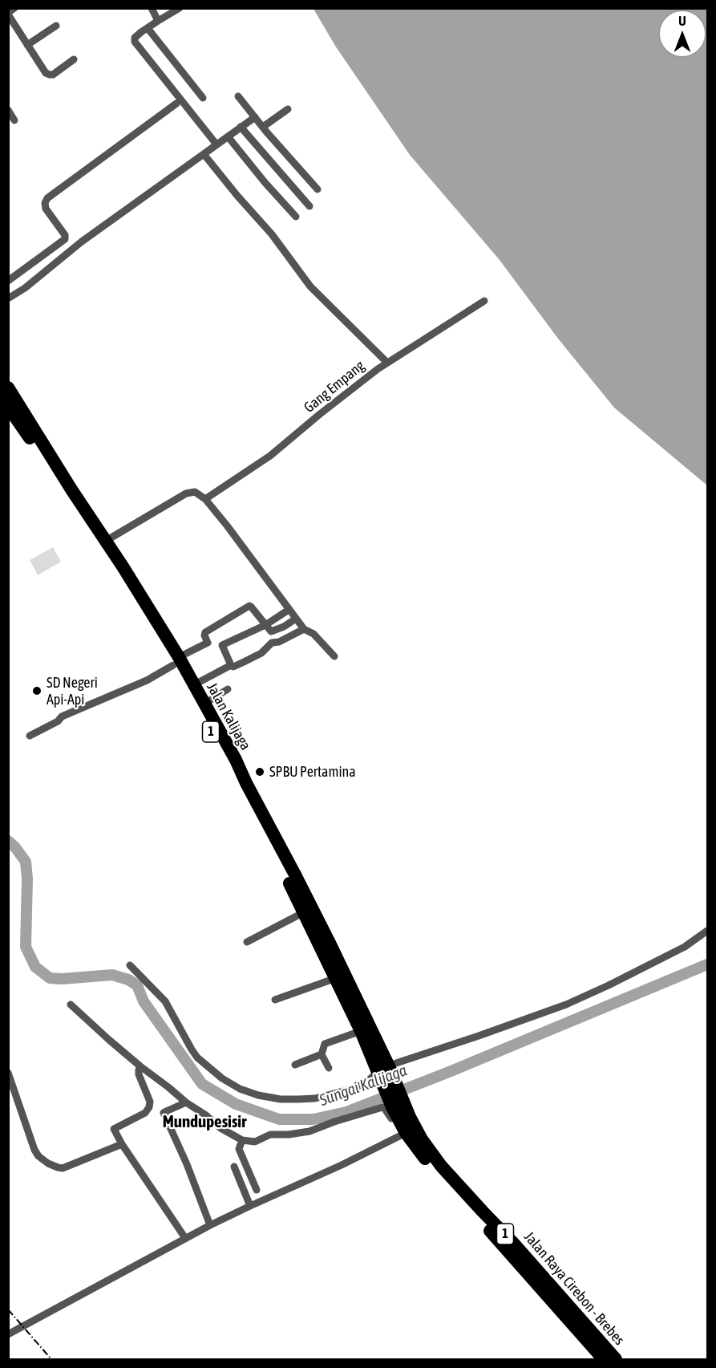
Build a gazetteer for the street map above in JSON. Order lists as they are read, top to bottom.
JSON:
{
  "streets": {
    "highway": ["Jalan Kalijaga", "1", "Jalan Raya Cirebon - Brebes"],
    "street": ["Gang Empang"]
  },
  "crossings": [
    ["Jalan Kalijaga", "Jalan Raya Cirebon - Brebes"]
  ],
  "districts": ["Mundupesisir"],
  "water": ["Sungai Kalijaga"],
  "places": ["SD Negeri Api-Api", "SPBU Pertamina"],
  "north": "top"
}
